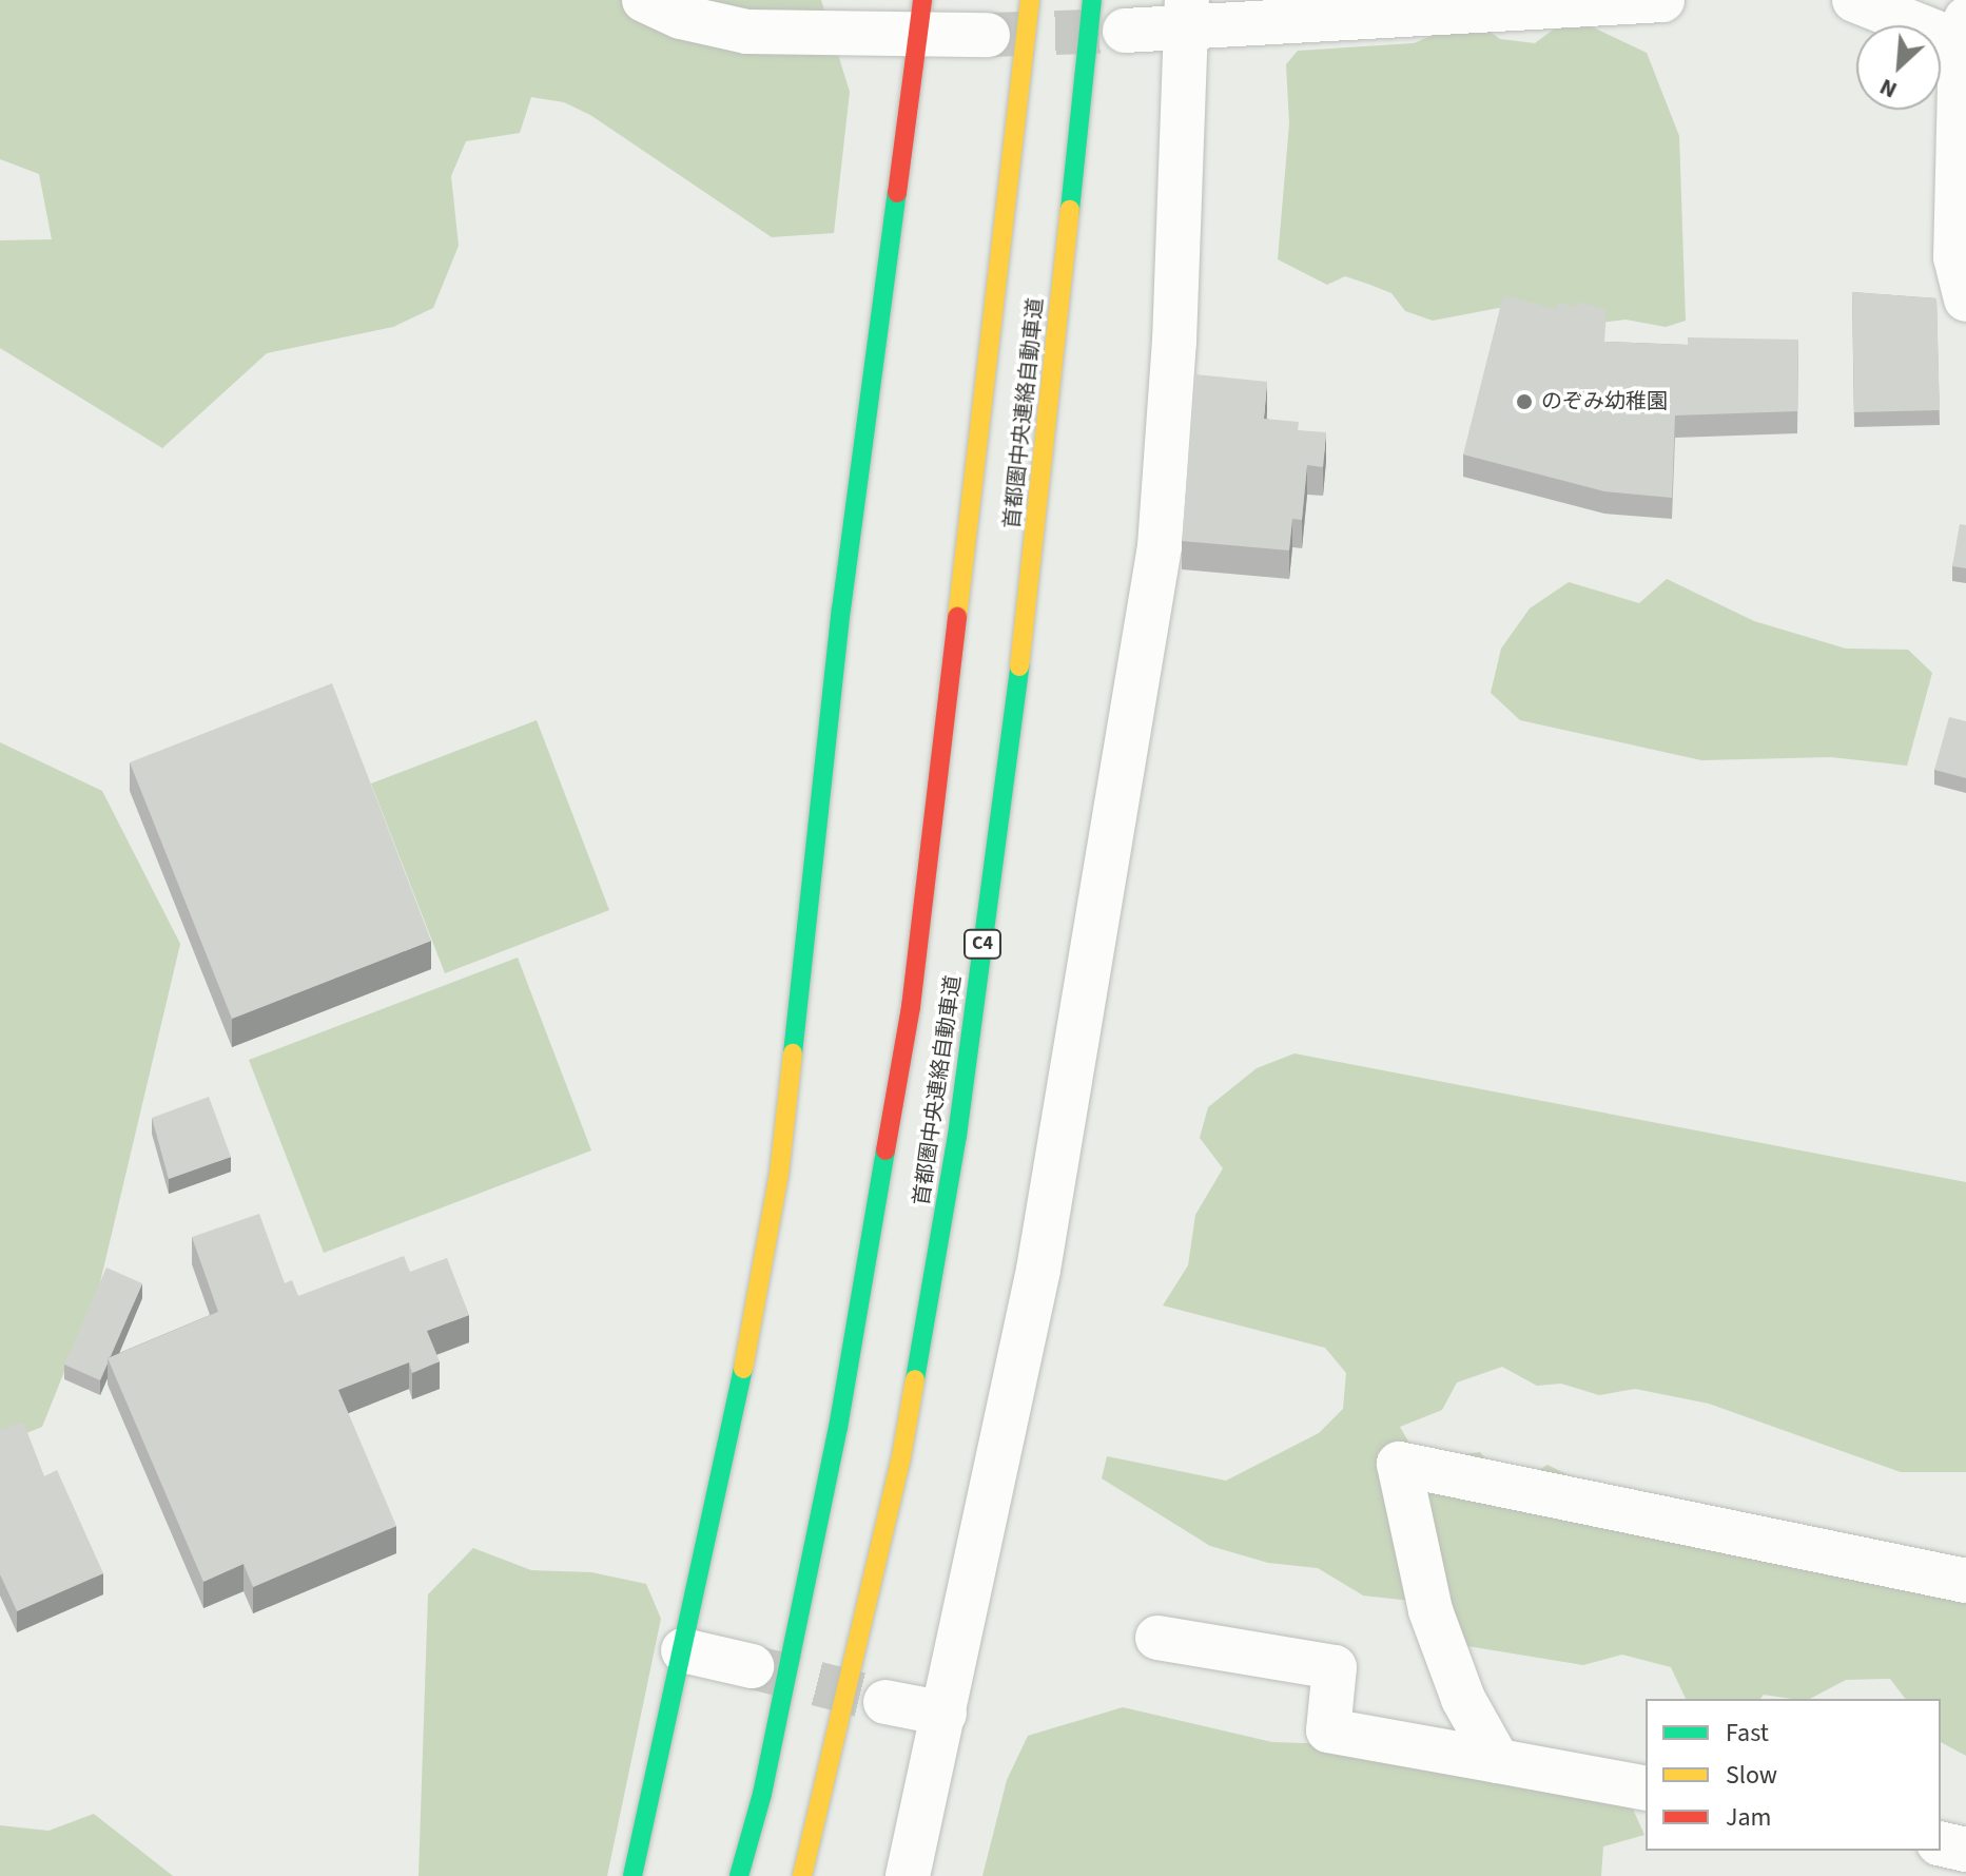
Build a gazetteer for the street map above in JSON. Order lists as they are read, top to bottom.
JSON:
{
  "streets": {
    "main road": ["首都圏中央連絡自動車道", "C4"]
  },
  "places": ["のぞみ幼稚園"],
  "legend": ["Fast", "Slow", "Jam"],
  "north": "bottom left"
}
